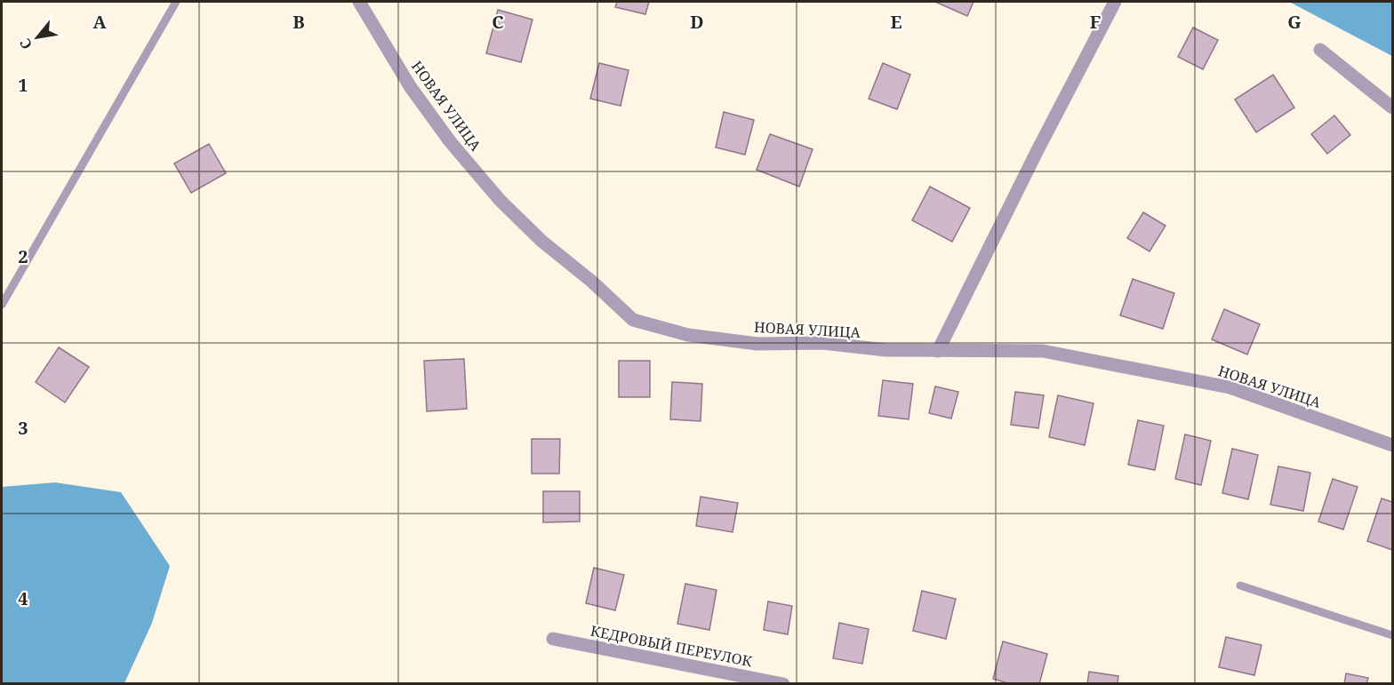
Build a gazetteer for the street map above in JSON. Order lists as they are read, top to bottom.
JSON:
{
  "streets": {
    "street": ["НОВАЯ УЛИЦА", "КЕДРОВЫЙ ПЕРЕУЛОК"]
  },
  "north": "bottom left",
  "grid": {
    "columns": [
      "A",
      "B",
      "C",
      "D",
      "E",
      "F",
      "G"
    ],
    "rows": [
      "1",
      "2",
      "3",
      "4"
    ]
  }
}
